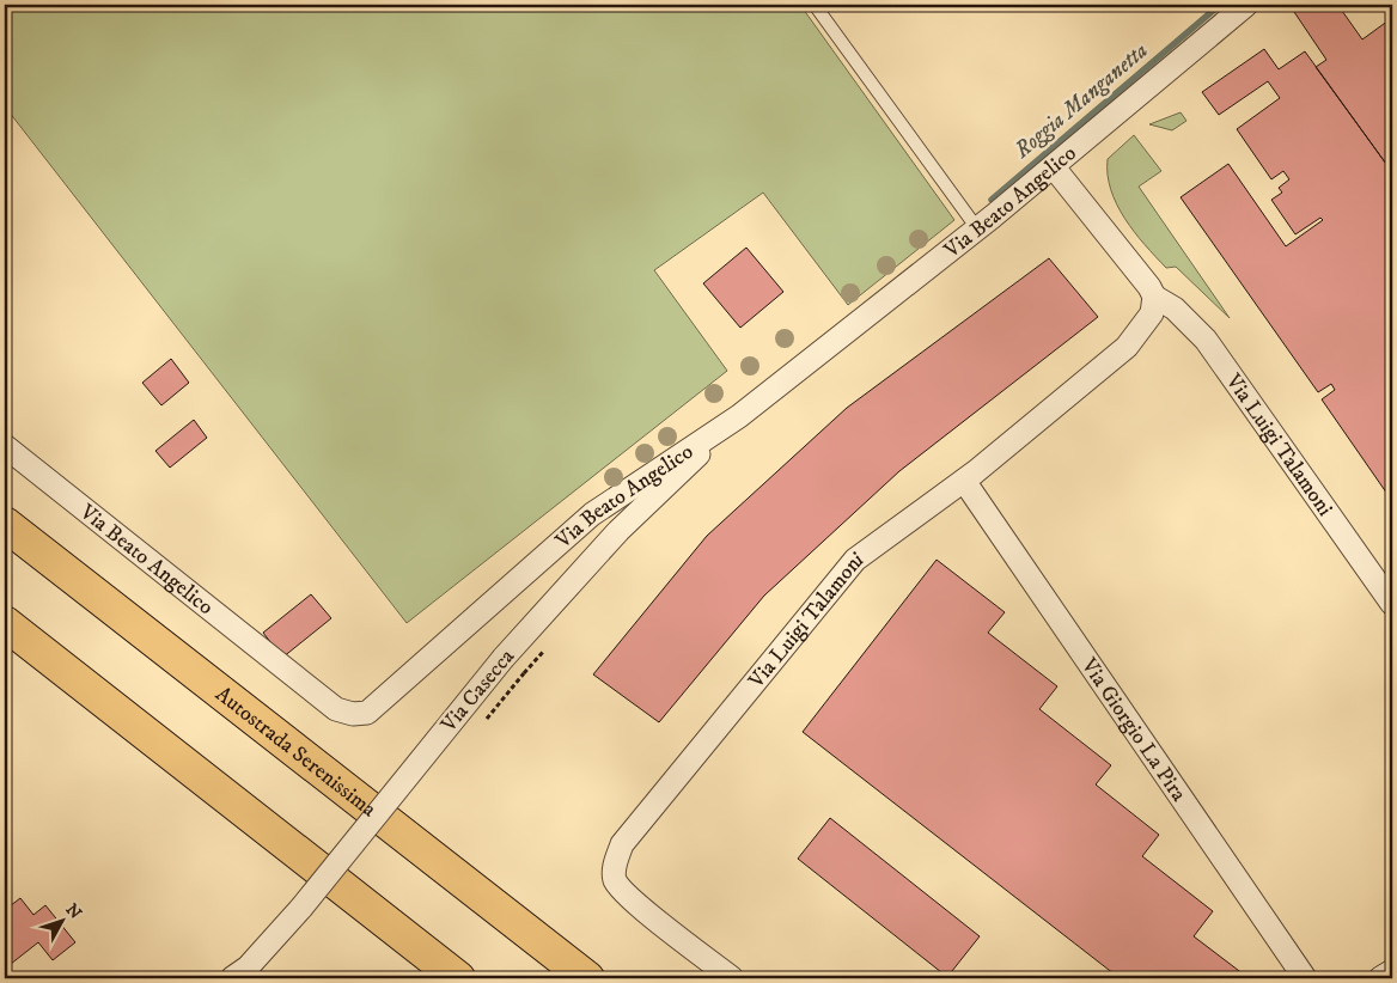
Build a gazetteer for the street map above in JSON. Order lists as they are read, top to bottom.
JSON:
{
  "streets": {
    "highway": ["Autostrada Serenissima"],
    "street": [
      "Via Beato Angelico",
      "Via Luigi Talamoni",
      "Via Casecca",
      "Via Giorgio La Pira"
    ]
  },
  "crossings": [
    ["Via Beato Angelico", "Via Luigi Talamoni"],
    ["Via Beato Angelico", "Via Casecca"],
    ["Via Luigi Talamoni", "Via Giorgio La Pira"]
  ],
  "water": ["Roggia Manganetta"],
  "north": "top right"
}
